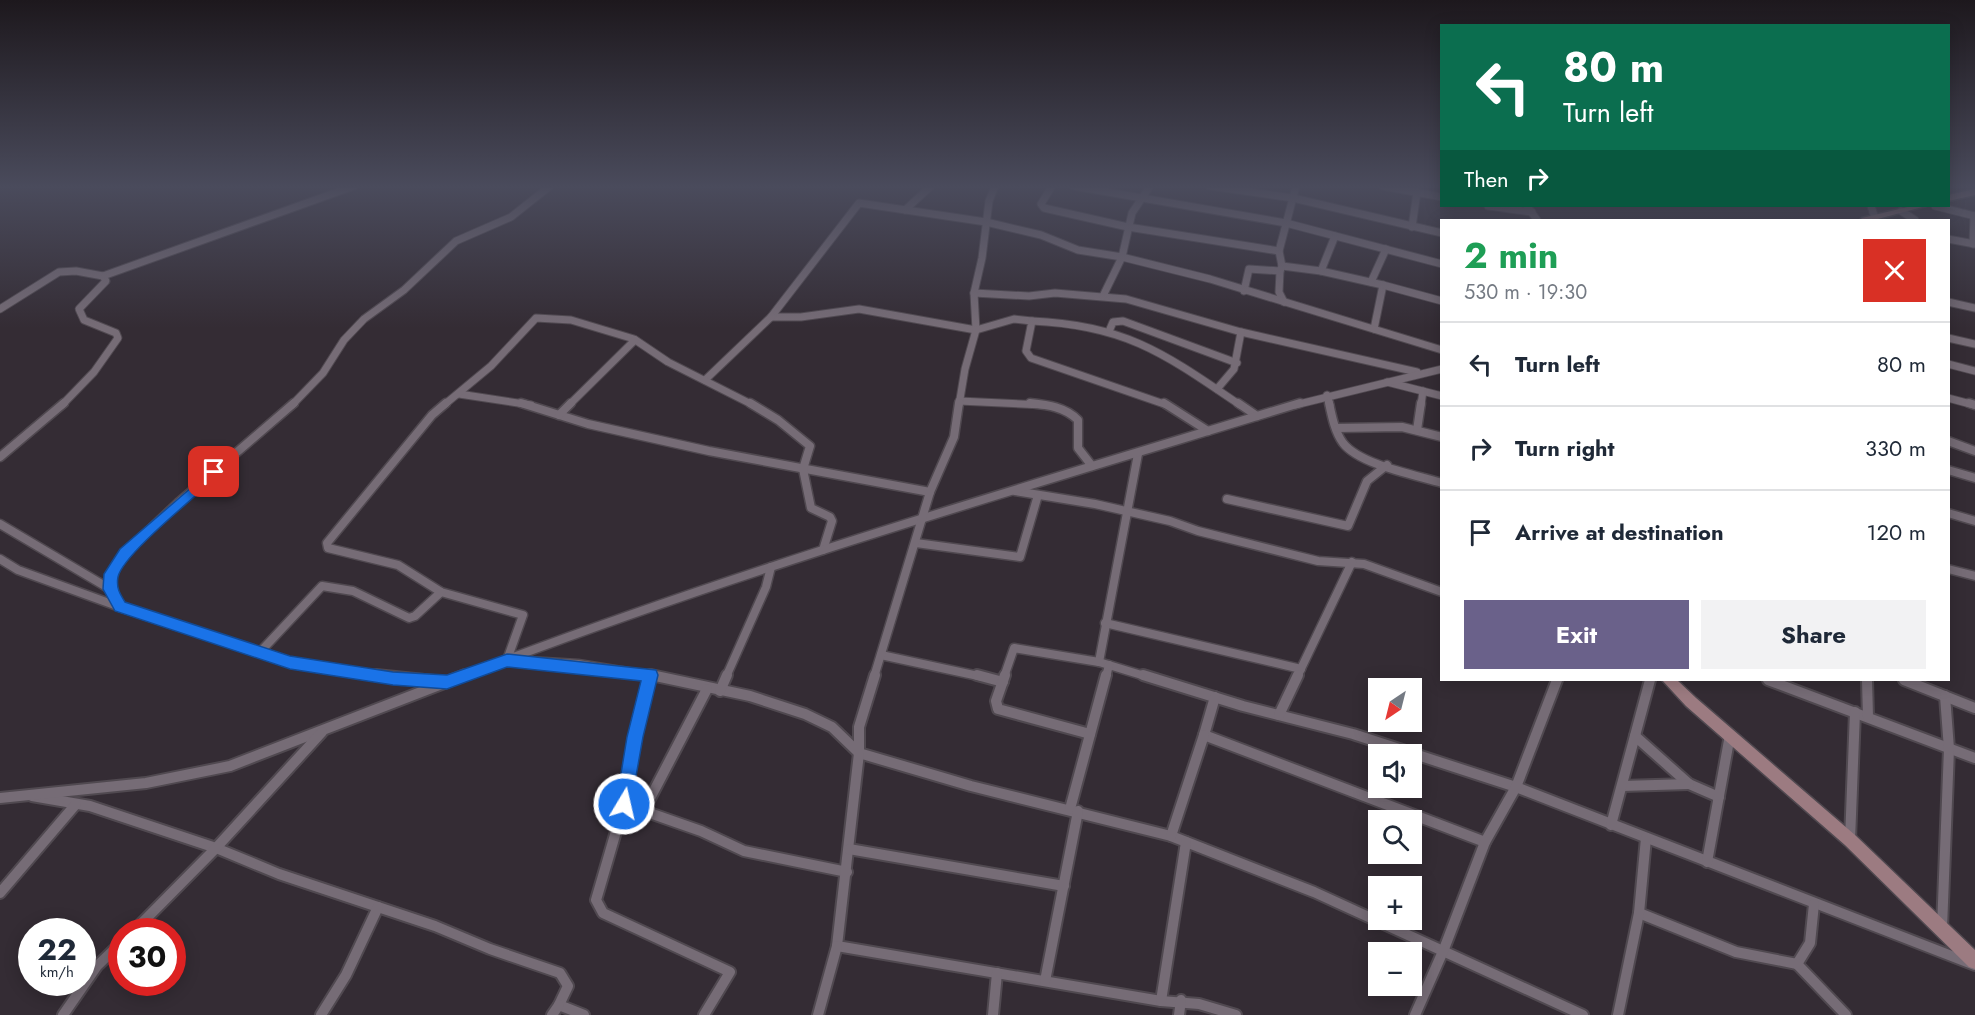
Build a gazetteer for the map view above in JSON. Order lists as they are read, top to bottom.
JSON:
{
  "north": "bottom left",
  "page": {
    "turn": ["80 m", "Turn left"],
    "then": "Then",
    "heading": ["2 min", "530 m · 19:30"],
    "list": [
      {
        "name": "Turn left",
        "value": "80 m"
      },
      {
        "name": "Turn right",
        "value": "330 m"
      },
      {
        "name": "Arrive at destination",
        "value": "120 m"
      }
    ],
    "buttons": ["Exit", "Share"],
    "map_buttons": ["+", "−"],
    "speed": "22 km/h",
    "limit": "30"
  }
}
